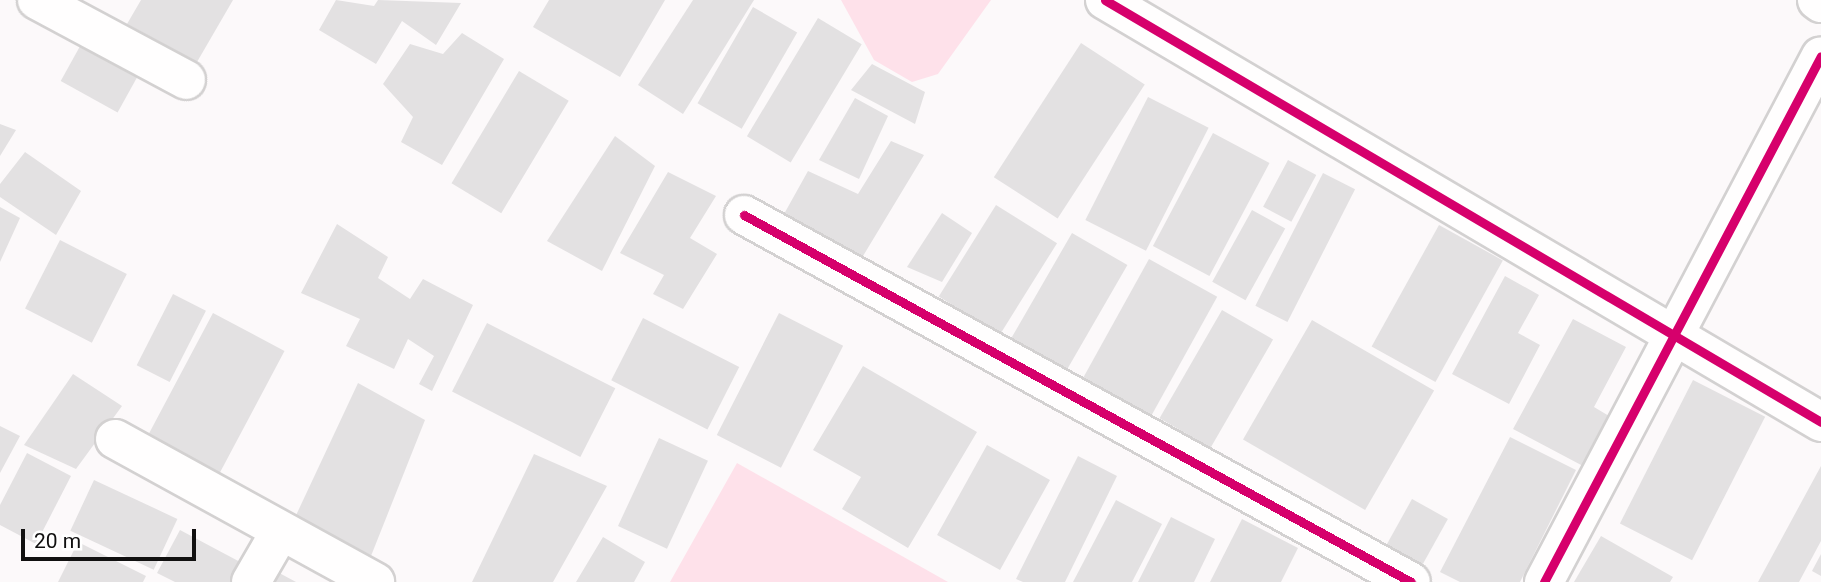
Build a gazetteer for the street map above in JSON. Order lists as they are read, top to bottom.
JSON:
{
  "scale_bar": "20 m"
}
